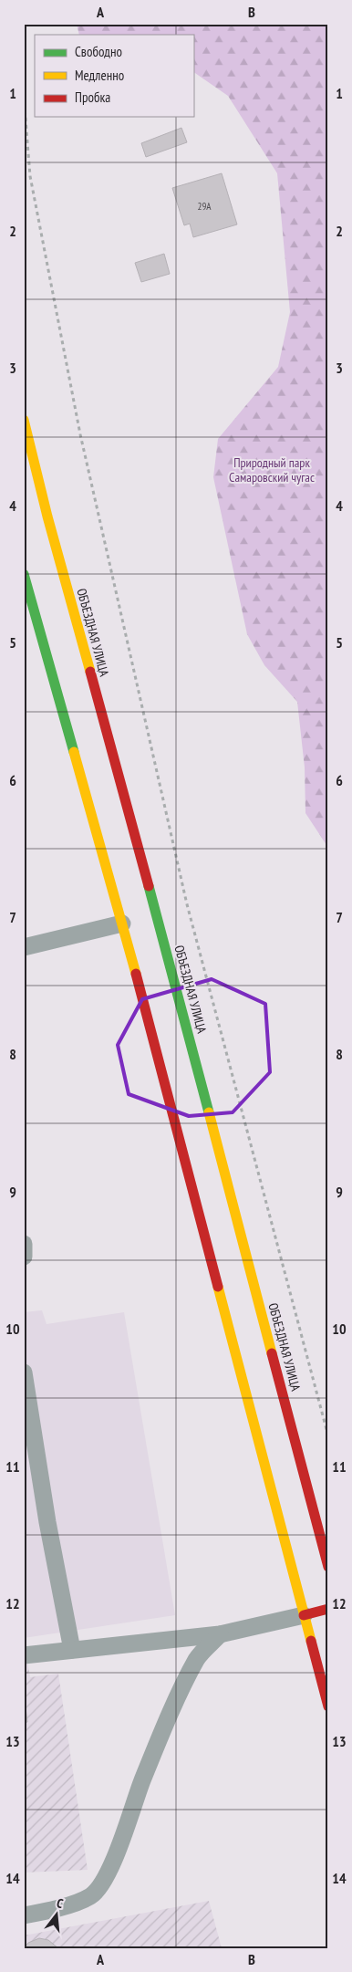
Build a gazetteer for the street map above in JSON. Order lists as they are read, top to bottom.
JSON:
{
  "streets": {
    "main road": ["ОБЪЕЗДНАЯ УЛИЦА"]
  },
  "parks": ["Природный парк Самаровский чугас"],
  "house_numbers": ["29А"],
  "legend": ["Свободно", "Медленно", "Пробка"],
  "north": "top",
  "grid": {
    "columns": ["A", "B"],
    "rows": [
      "1",
      "2",
      "3",
      "4",
      "5",
      "6",
      "7",
      "8",
      "9",
      "10",
      "11",
      "12",
      "13",
      "14"
    ]
  }
}
